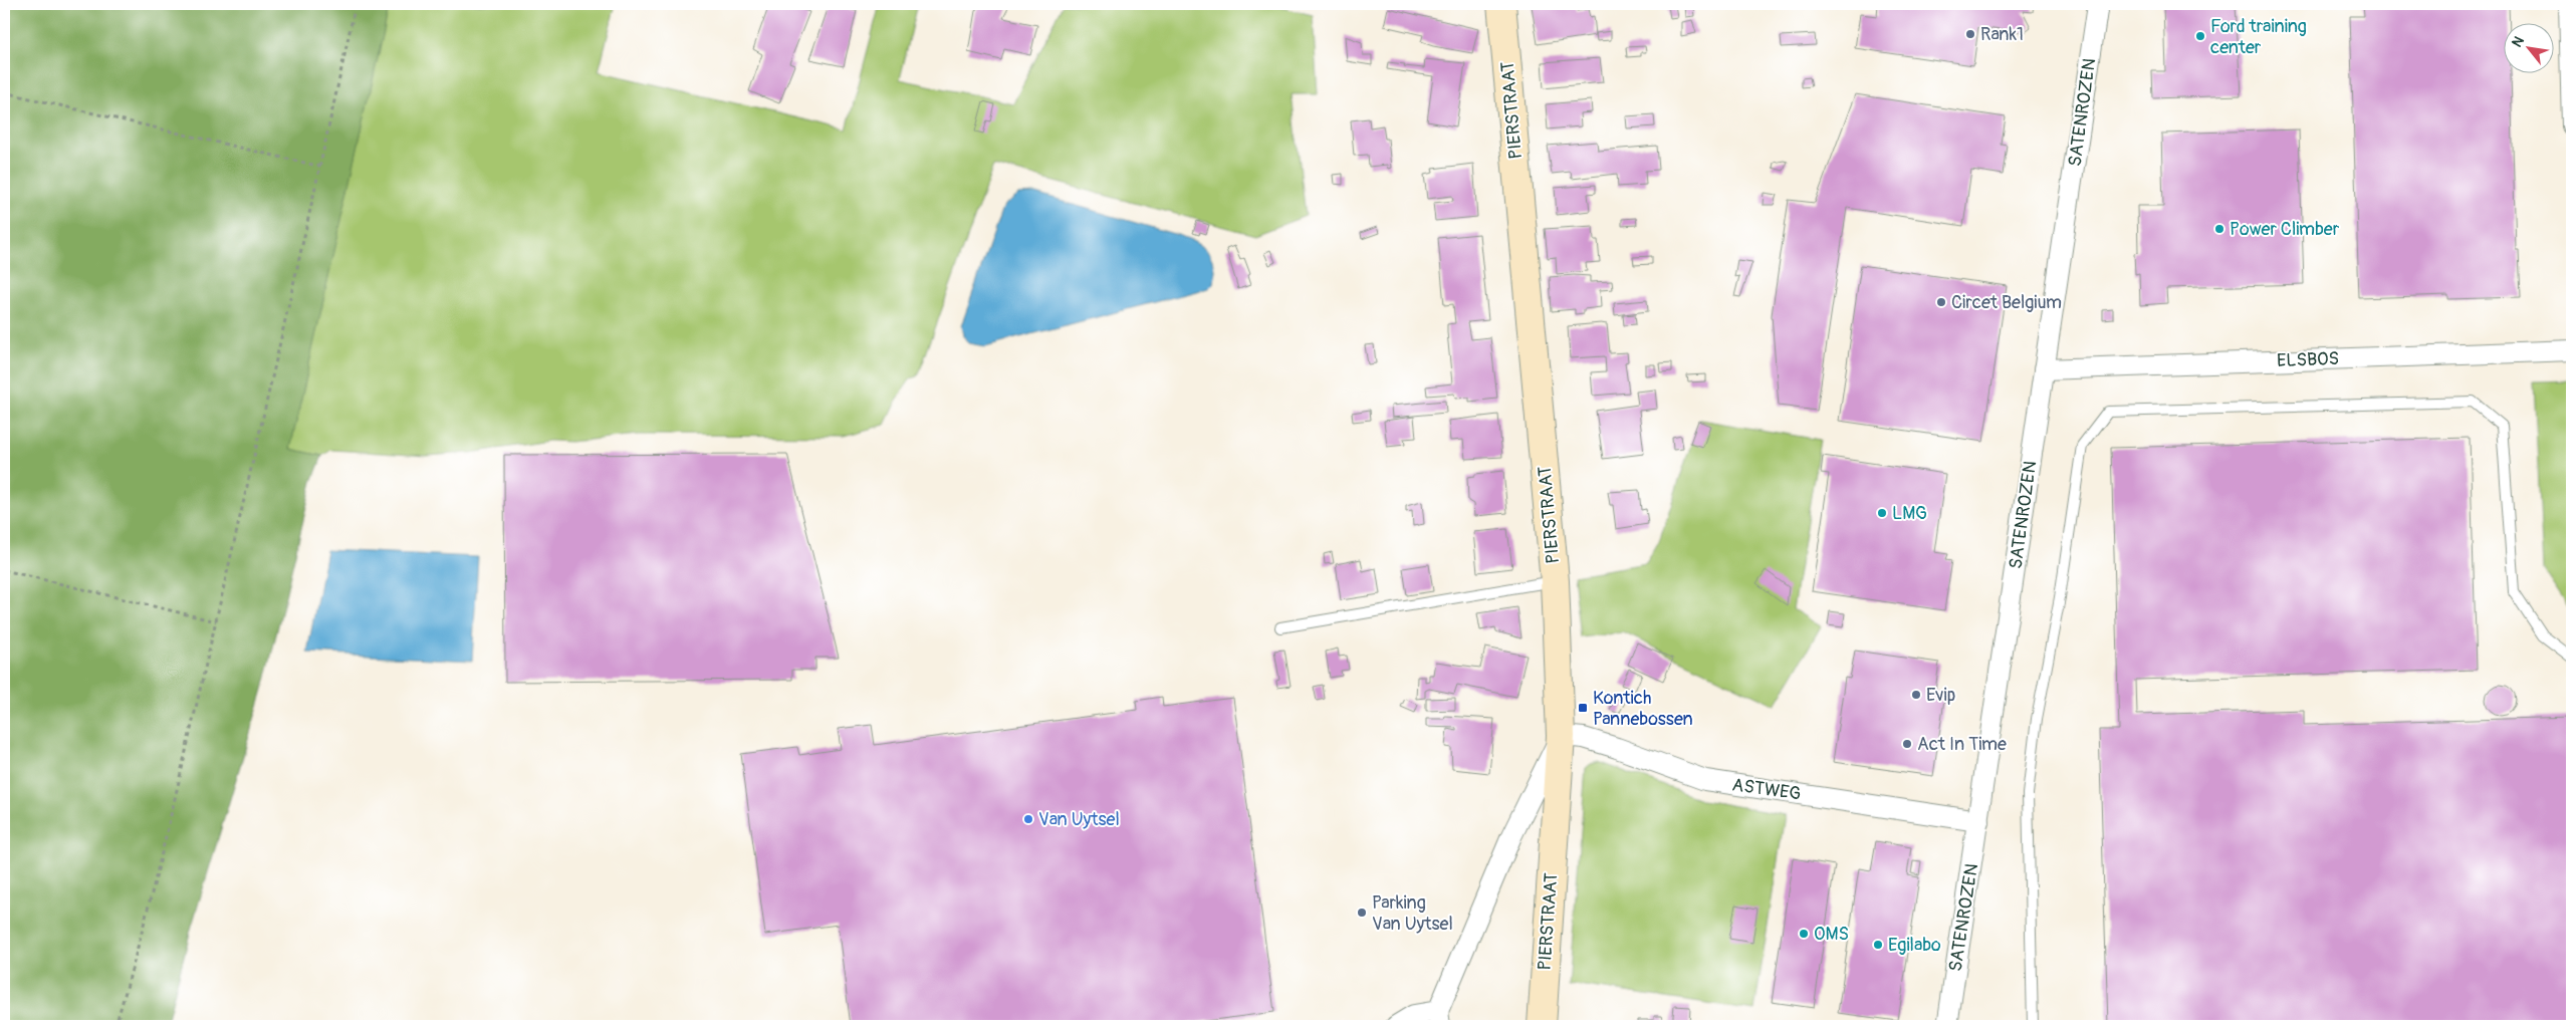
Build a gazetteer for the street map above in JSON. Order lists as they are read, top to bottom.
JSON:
{
  "streets": {
    "street": [
      "PIERSTRAAT",
      "SATENROZEN",
      "ELSBOS",
      "ASTWEG"
    ]
  },
  "crossings": [
    ["PIERSTRAAT", "ASTWEG"],
    ["SATENROZEN", "ELSBOS"],
    ["SATENROZEN", "ASTWEG"]
  ],
  "places": {
    "other": [
      "Rank1",
      "Ford training center",
      "Power Climber",
      "Circet Belgium",
      "LMG",
      "Evip",
      "Act In Time",
      "Van Uytsel",
      "Parking Van Uytsel",
      "OMS",
      "Egilabo"
    ],
    "transit": ["Kontich Pannebossen"]
  },
  "north": "top left"
}
